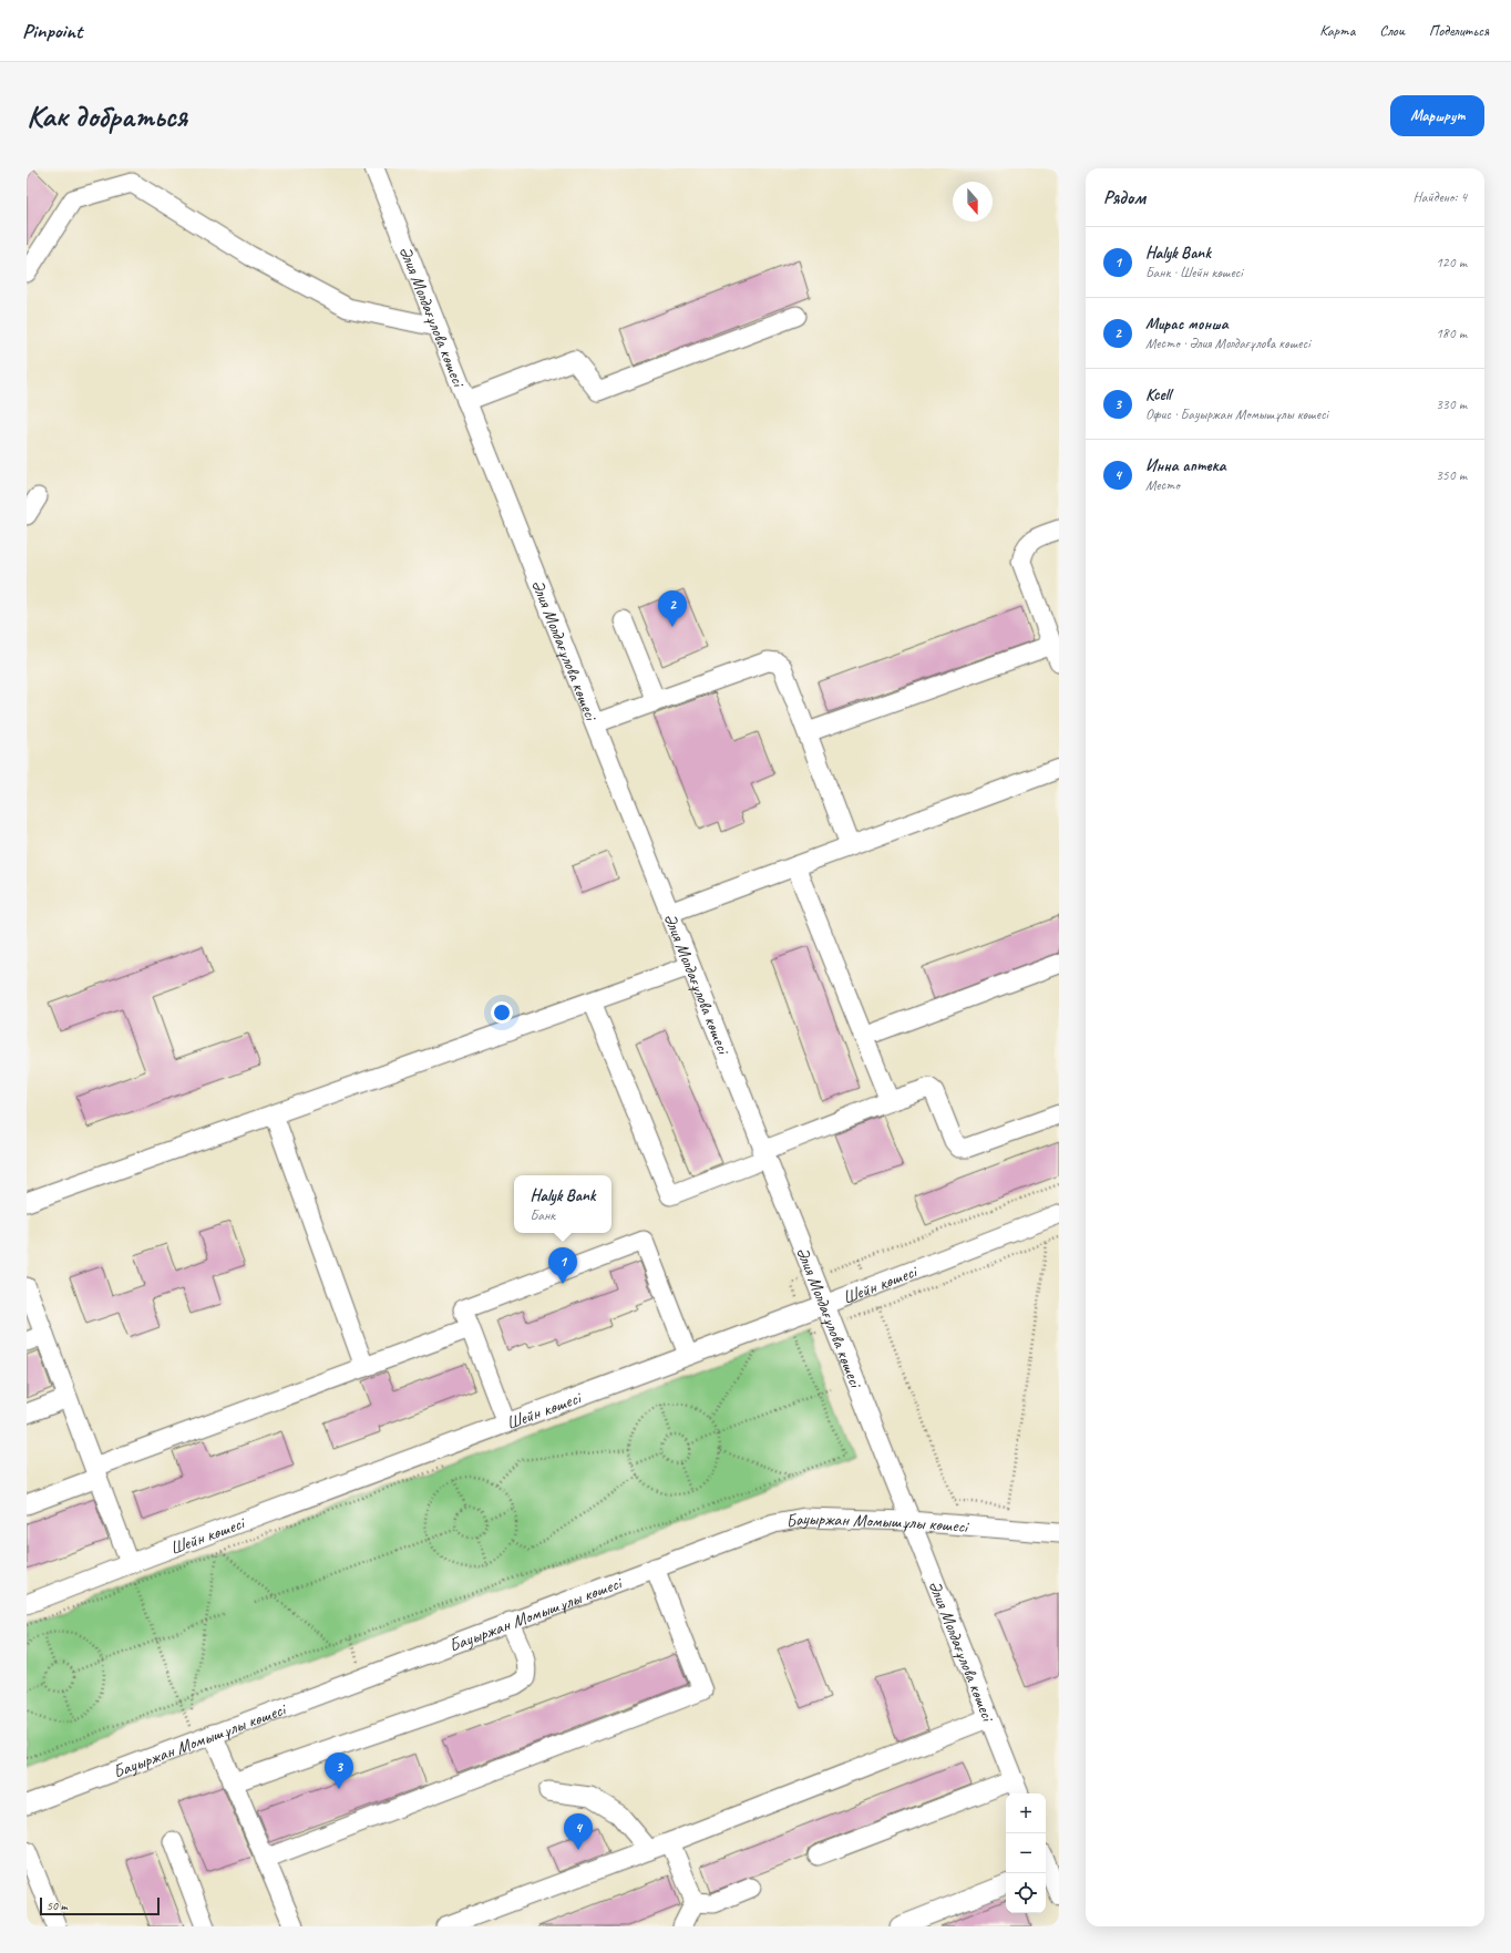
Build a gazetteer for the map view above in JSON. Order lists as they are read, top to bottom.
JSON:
{
  "streets": {
    "street": ["Әлия Молдағұлова көшесі", "Шейн көшесі", "Бауыржан Момышұлы көшесі"]
  },
  "crossings": [
    ["Әлия Молдағұлова көшесі", "Шейн көшесі"],
    ["Әлия Молдағұлова көшесі", "Бауыржан Момышұлы көшесі"]
  ],
  "scale_bar": "50 m",
  "north": "bottom",
  "page": {
    "header": "Pinpoint",
    "nav": ["Карта", "Слои", "Поделиться"],
    "buttons": "Маршрут",
    "title": "Как добраться",
    "heading": ["Рядом", "Найдено: 4"],
    "list": [
      {
        "mark": "1",
        "name": "Halyk Bank",
        "note": "Банк · Шейн көшесі",
        "value": "120 m"
      },
      {
        "mark": "2",
        "name": "Мирас монша",
        "note": "Место · Әлия Молдағұлова көшесі",
        "value": "180 m"
      },
      {
        "mark": "3",
        "name": "Kcell",
        "note": "Офис · Бауыржан Момышұлы көшесі",
        "value": "330 m"
      },
      {
        "mark": "4",
        "name": "Инна аптека",
        "note": "Место",
        "value": "350 m"
      }
    ],
    "pins": [
      "2",
      "1",
      "3",
      "4"
    ],
    "popup": ["Halyk Bank", "Банк"],
    "map_buttons": ["+", "−"],
    "scale": "50 m"
  }
}
